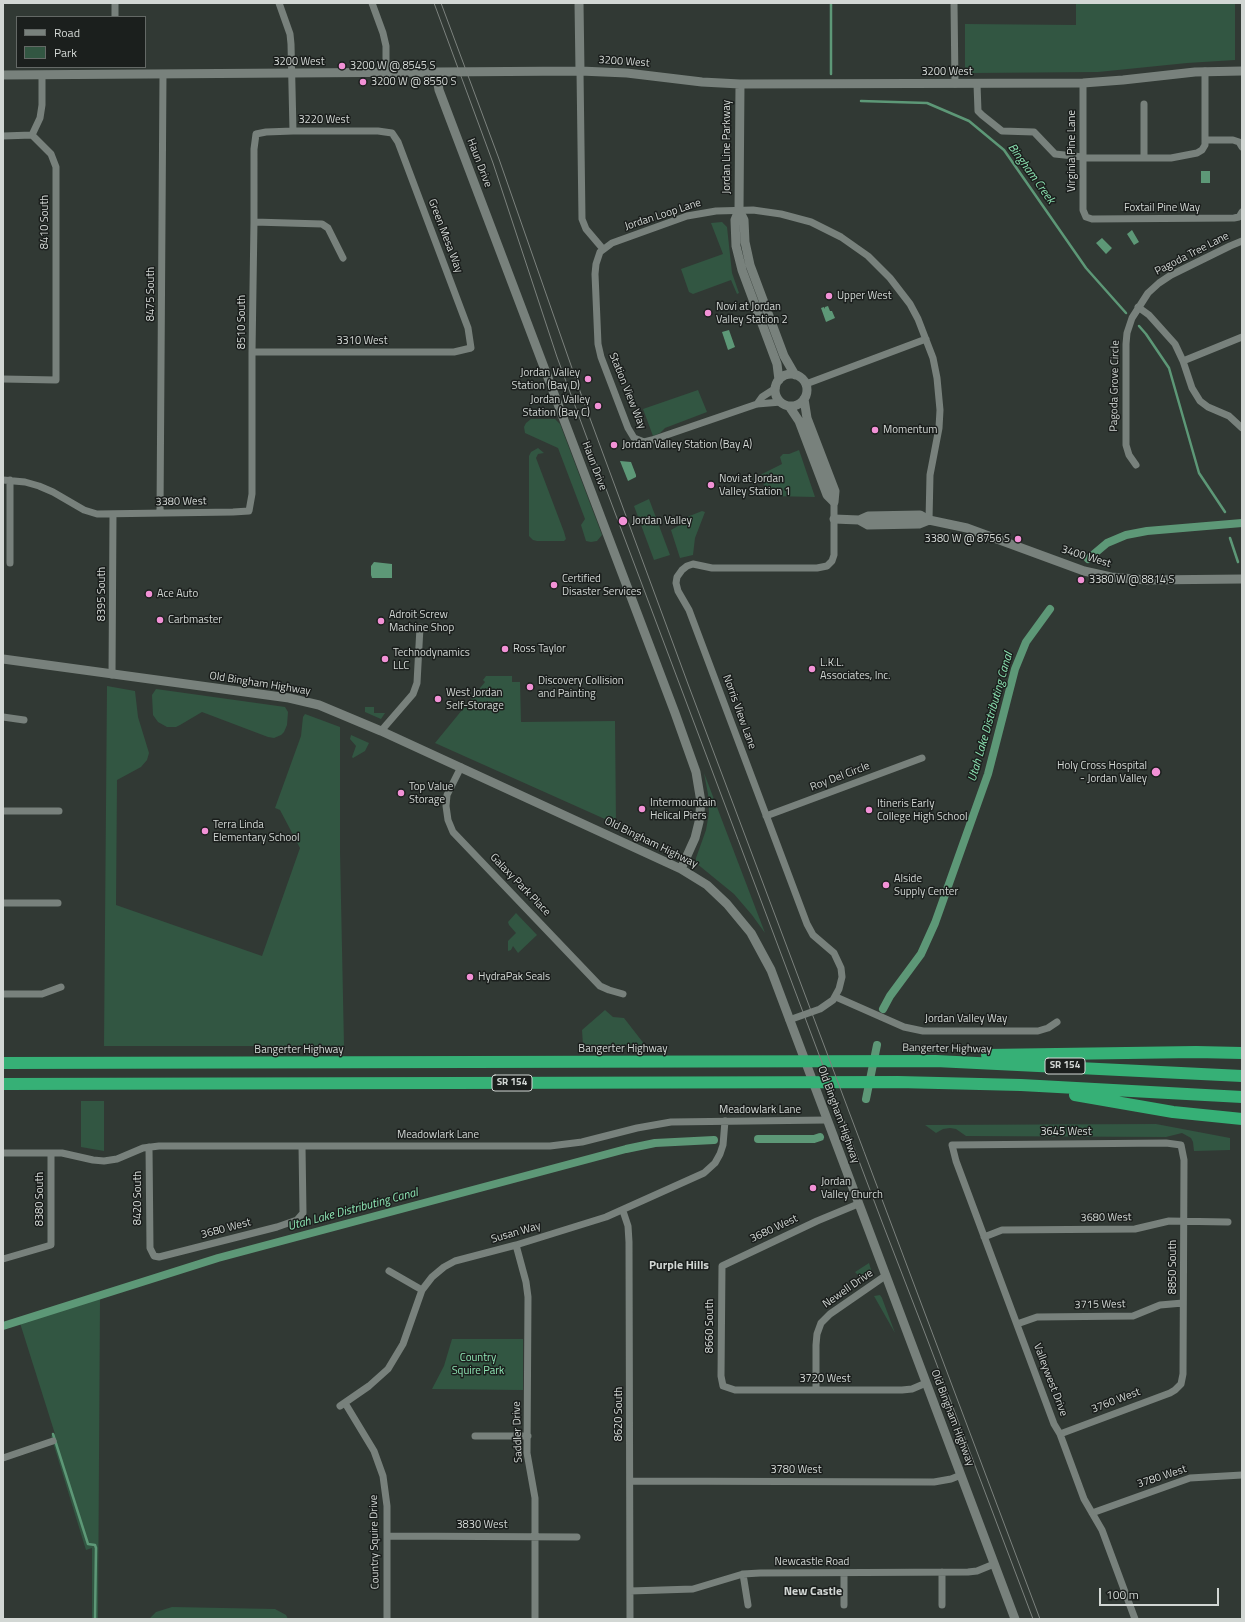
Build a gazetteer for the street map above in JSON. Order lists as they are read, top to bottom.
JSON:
{
  "streets": {
    "highway": ["Bangerter Highway", "SR 154"],
    "street": [
      "3200 West",
      "3220 West",
      "Jordan Line Parkway",
      "Virginia Pine Lane",
      "Haun Drive",
      "Foxtail Pine Way",
      "Jordan Loop Lane",
      "8410 South",
      "Green Mesa Way",
      "Pagoda Tree Lane",
      "8475 South",
      "8510 South",
      "3310 West",
      "Pagoda Grove Circle",
      "Station View Way",
      "3380 West",
      "3400 West",
      "8395 South",
      "Old Bingham Highway",
      "Norris View Lane",
      "Roy Del Circle",
      "Galaxy Park Place",
      "Jordan Valley Way",
      "Meadowlark Lane",
      "3645 West",
      "8420 South",
      "8380 South",
      "3680 West",
      "Susan Way",
      "8850 South",
      "Newell Drive",
      "3715 West",
      "8660 South",
      "3720 West",
      "Valleywest Drive",
      "3760 West",
      "8620 South",
      "Saddler Drive",
      "3780 West",
      "3830 West",
      "Country Squire Drive",
      "Newcastle Road"
    ]
  },
  "crossings": [
    ["3200 West", "Jordan Line Parkway"],
    ["3200 West", "Virginia Pine Lane"],
    ["3200 West", "Haun Drive"],
    ["3200 West", "8475 South"],
    ["3220 West", "Green Mesa Way"],
    ["3220 West", "8510 South"],
    ["Jordan Line Parkway", "Jordan Loop Lane"],
    ["Jordan Line Parkway", "Station View Way"],
    ["Virginia Pine Lane", "Foxtail Pine Way"],
    ["Haun Drive", "Old Bingham Highway"],
    ["Jordan Loop Lane", "Station View Way"],
    ["Jordan Loop Lane", "3400 West"],
    ["Green Mesa Way", "3310 West"],
    ["Pagoda Tree Lane", "Pagoda Grove Circle"],
    ["8475 South", "3380 West"],
    ["8510 South", "3310 West"],
    ["8510 South", "3380 West"],
    ["3380 West", "8395 South"],
    ["3400 West", "Norris View Lane"],
    ["8395 South", "Old Bingham Highway"],
    ["Old Bingham Highway", "Galaxy Park Place"],
    ["Old Bingham Highway", "Meadowlark Lane"],
    ["Old Bingham Highway", "3680 West"],
    ["Old Bingham Highway", "Newell Drive"],
    ["Old Bingham Highway", "3720 West"],
    ["Old Bingham Highway", "3780 West"],
    ["Old Bingham Highway", "Newcastle Road"],
    ["Norris View Lane", "Roy Del Circle"],
    ["Norris View Lane", "Jordan Valley Way"],
    ["Meadowlark Lane", "8420 South"],
    ["Meadowlark Lane", "8380 South"],
    ["Meadowlark Lane", "3680 West"],
    ["Meadowlark Lane", "Susan Way"],
    ["3645 West", "8850 South"],
    ["3645 West", "Valleywest Drive"],
    ["8420 South", "3680 West"],
    ["3680 West", "8850 South"],
    ["3680 West", "8660 South"],
    ["3680 West", "Valleywest Drive"],
    ["Susan Way", "8620 South"],
    ["Susan Way", "Saddler Drive"],
    ["Susan Way", "Country Squire Drive"],
    ["8850 South", "3715 West"],
    ["8850 South", "3760 West"],
    ["Newell Drive", "3720 West"],
    ["3715 West", "Valleywest Drive"],
    ["8660 South", "3720 West"],
    ["Valleywest Drive", "3760 West"],
    ["Valleywest Drive", "3780 West"],
    ["8620 South", "3780 West"],
    ["8620 South", "Newcastle Road"],
    ["Saddler Drive", "3830 West"],
    ["3830 West", "Country Squire Drive"]
  ],
  "districts": ["Purple Hills", "New Castle"],
  "water": ["Bingham Creek", "Utah Lake Distributing Canal"],
  "parks": ["Country Squire Park"],
  "places": [
    "3200 W @ 8545 S",
    "3200 W @ 8550 S",
    "Upper West",
    "Novi at Jordan Valley Station 2",
    "Jordan Valley Station (Bay D)",
    "Jordan Valley Station (Bay C)",
    "Momentum",
    "Jordan Valley Station (Bay A)",
    "Novi at Jordan Valley Station 1",
    "Jordan Valley",
    "3380 W @ 8756 S",
    "3380 W @ 8814 S",
    "Certified Disaster Services",
    "Ace Auto",
    "Carbmaster",
    "Adroit Screw Machine Shop",
    "Ross Taylor",
    "Technodynamics LLC",
    "L.K.L. Associates, Inc.",
    "Discovery Collision and Painting",
    "West Jordan Self-Storage",
    "Holy Cross Hospital - Jordan Valley",
    "Top Value Storage",
    "Intermountain Helical Piers",
    "Itineris Early College High School",
    "Terra Linda Elementary School",
    "Alside Supply Center",
    "HydraPak Seals",
    "Jordan Valley Church"
  ],
  "legend": ["Road", "Park"],
  "scale_bar": "100 m"
}
